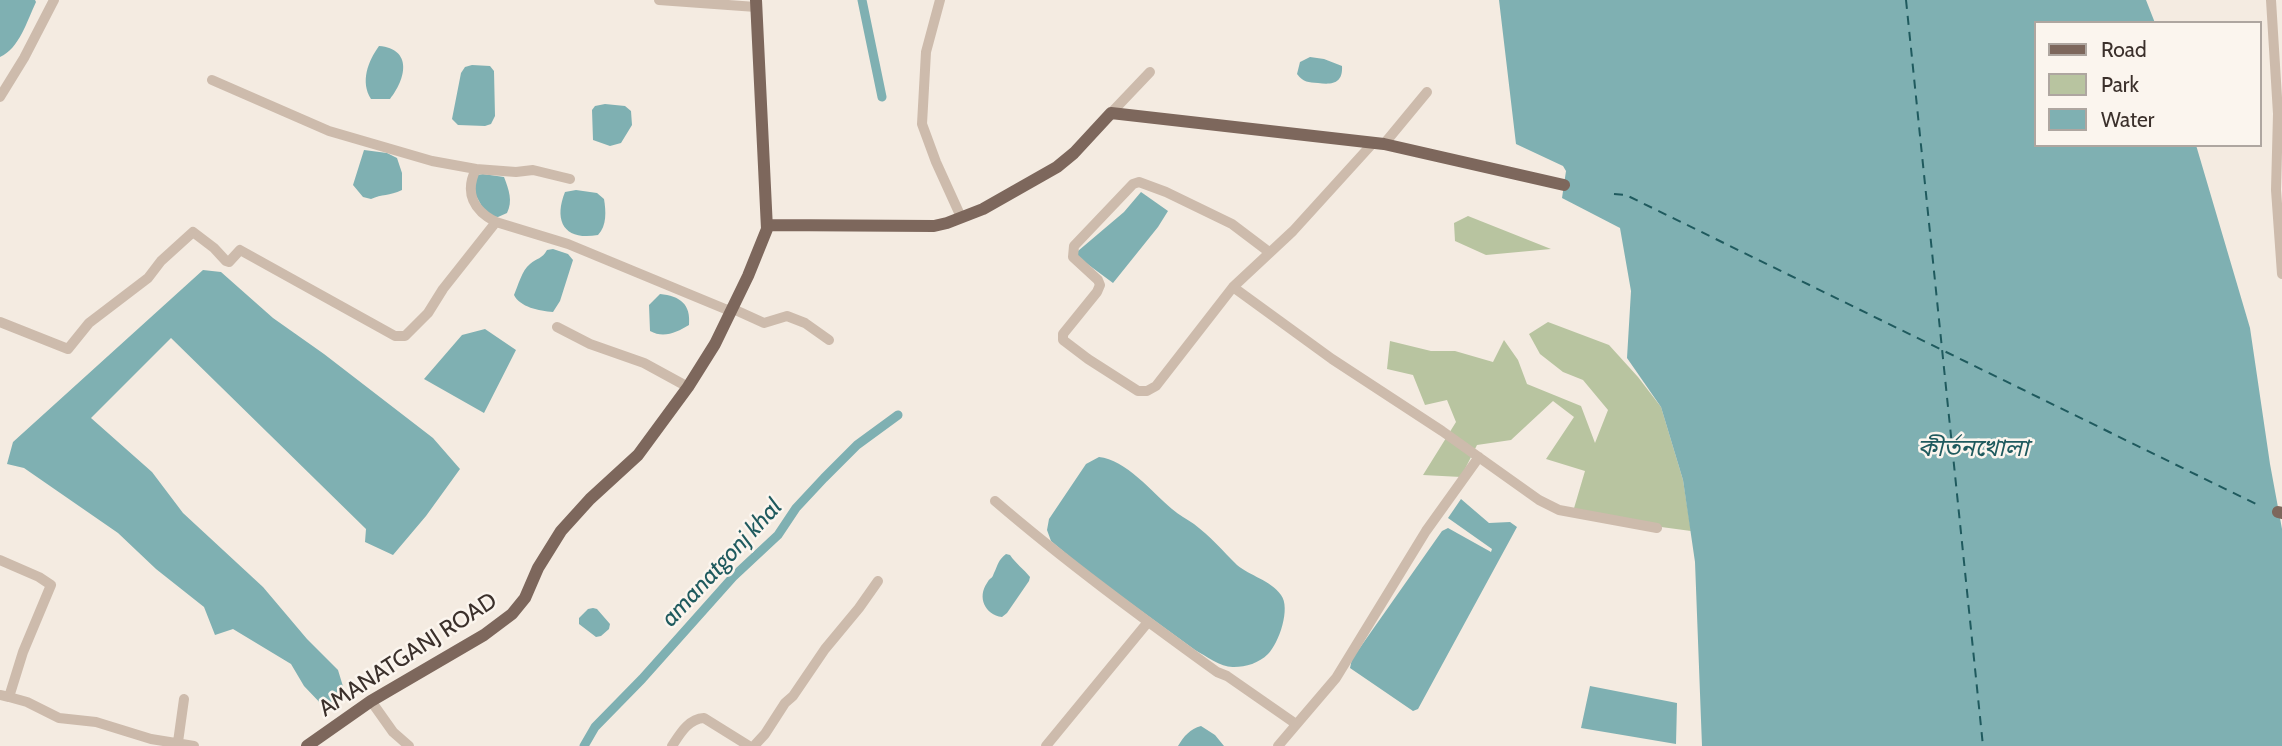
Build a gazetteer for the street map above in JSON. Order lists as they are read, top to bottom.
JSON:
{
  "streets": {
    "main road": ["AMANATGANJ ROAD"]
  },
  "water": ["কীর্তনখোলা", "amanatgonj khal"],
  "legend": ["Road", "Park", "Water"]
}
